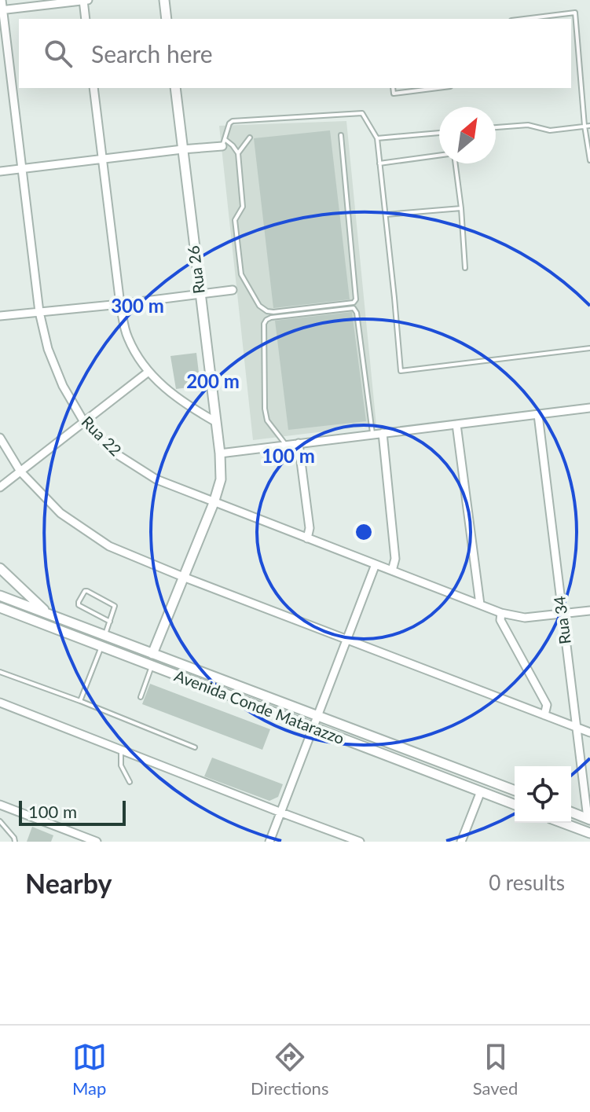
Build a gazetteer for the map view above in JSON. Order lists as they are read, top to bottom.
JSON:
{
  "streets": {
    "street": [
      "Rua 26",
      "Rua 22",
      "Rua 34",
      "Avenida Conde Matarazzo"
    ]
  },
  "crossings": [
    ["Rua 26", "Rua 22"],
    ["Rua 26", "Avenida Conde Matarazzo"],
    ["Rua 22", "Rua 34"]
  ],
  "scale_bar": "100 m",
  "north": "top right",
  "page": {
    "search": "Search here",
    "scale": "100 m",
    "heading": ["Nearby", "0 results"],
    "nav": ["Map", "Directions", "Saved"]
  },
  "rings": ["300 m", "200 m", "100 m"]
}
